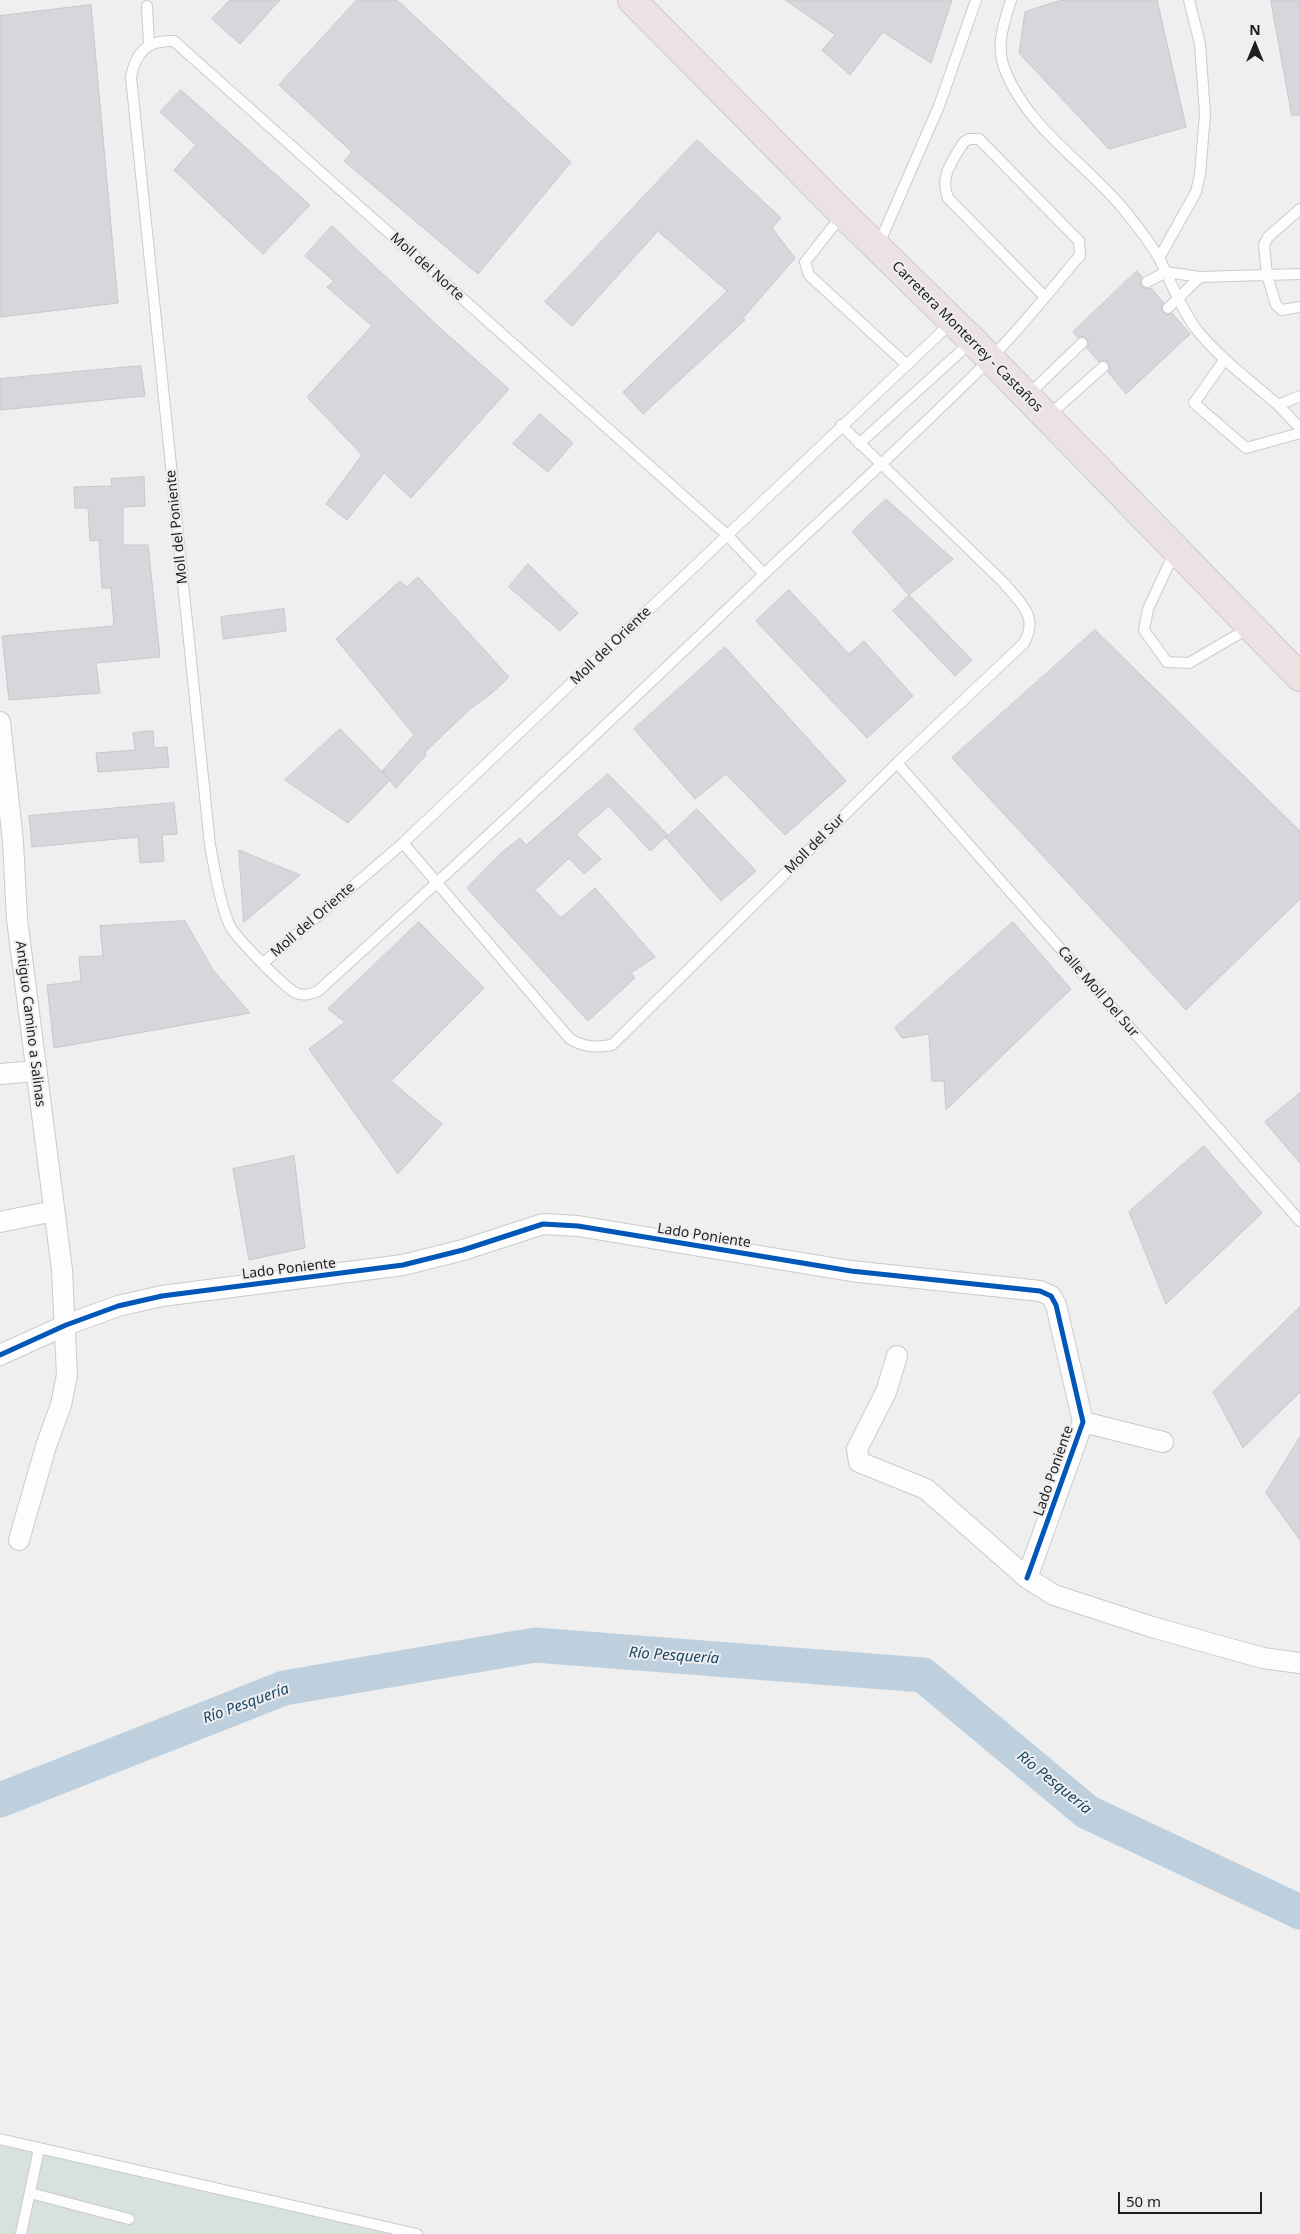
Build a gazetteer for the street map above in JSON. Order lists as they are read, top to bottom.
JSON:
{
  "streets": {
    "main road": ["Carretera Monterrey - Castaños"],
    "street": ["Antiguo Camino a Salinas", "Lado Poniente"],
    "lane": [
      "Moll del Norte",
      "Moll del Poniente",
      "Moll del Oriente",
      "Moll del Sur",
      "Calle Moll Del Sur"
    ]
  },
  "crossings": [
    ["Moll del Norte", "Moll del Poniente"],
    ["Moll del Norte", "Moll del Oriente"],
    ["Carretera Monterrey - Castaños", "Moll del Poniente"],
    ["Carretera Monterrey - Castaños", "Moll del Oriente"],
    ["Moll del Poniente", "Moll del Oriente"],
    ["Moll del Poniente", "Moll del Sur"],
    ["Moll del Oriente", "Moll del Sur"],
    ["Moll del Sur", "Calle Moll Del Sur"],
    ["Antiguo Camino a Salinas", "Lado Poniente"]
  ],
  "water": ["Río Pesquería"],
  "scale_bar": "50 m",
  "north": "top"
}
